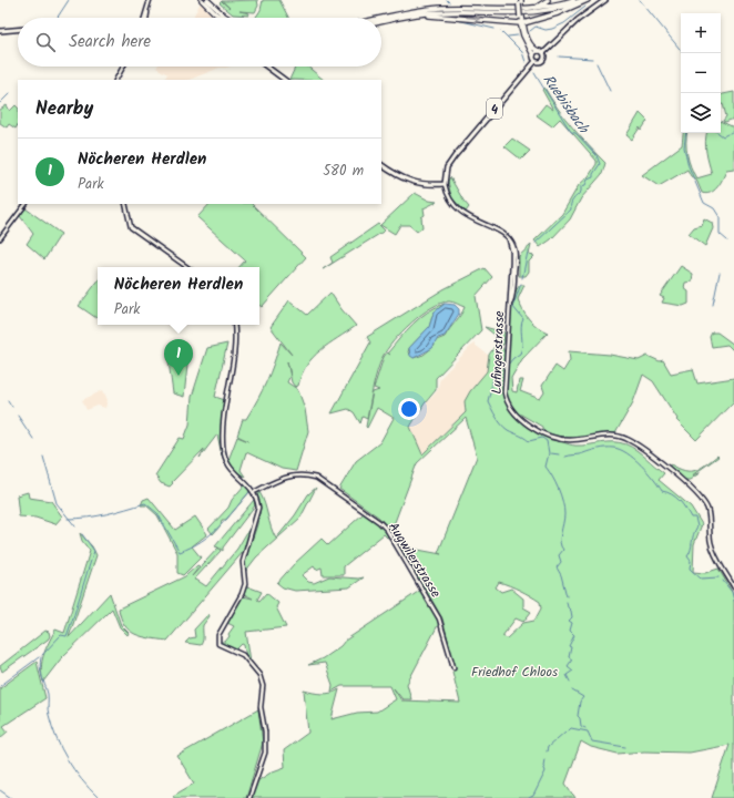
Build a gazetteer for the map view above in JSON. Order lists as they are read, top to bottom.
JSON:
{
  "streets": {
    "main road": ["4"],
    "street": ["Lufingerstrasse", "Augwilerstrasse"]
  },
  "crossings": [
    ["4", "Lufingerstrasse"]
  ],
  "water": ["Ruebisbach"],
  "parks": ["Friedhof Chloos"],
  "page": {
    "map_buttons": ["+", "−"],
    "search": "Search here",
    "heading": "Nearby",
    "list": [
      {
        "mark": "1",
        "name": "Nöcheren Herdlen",
        "note": "Park",
        "value": "580 m"
      }
    ],
    "popup": ["Nöcheren Herdlen", "Park"],
    "pins": "1"
  }
}
